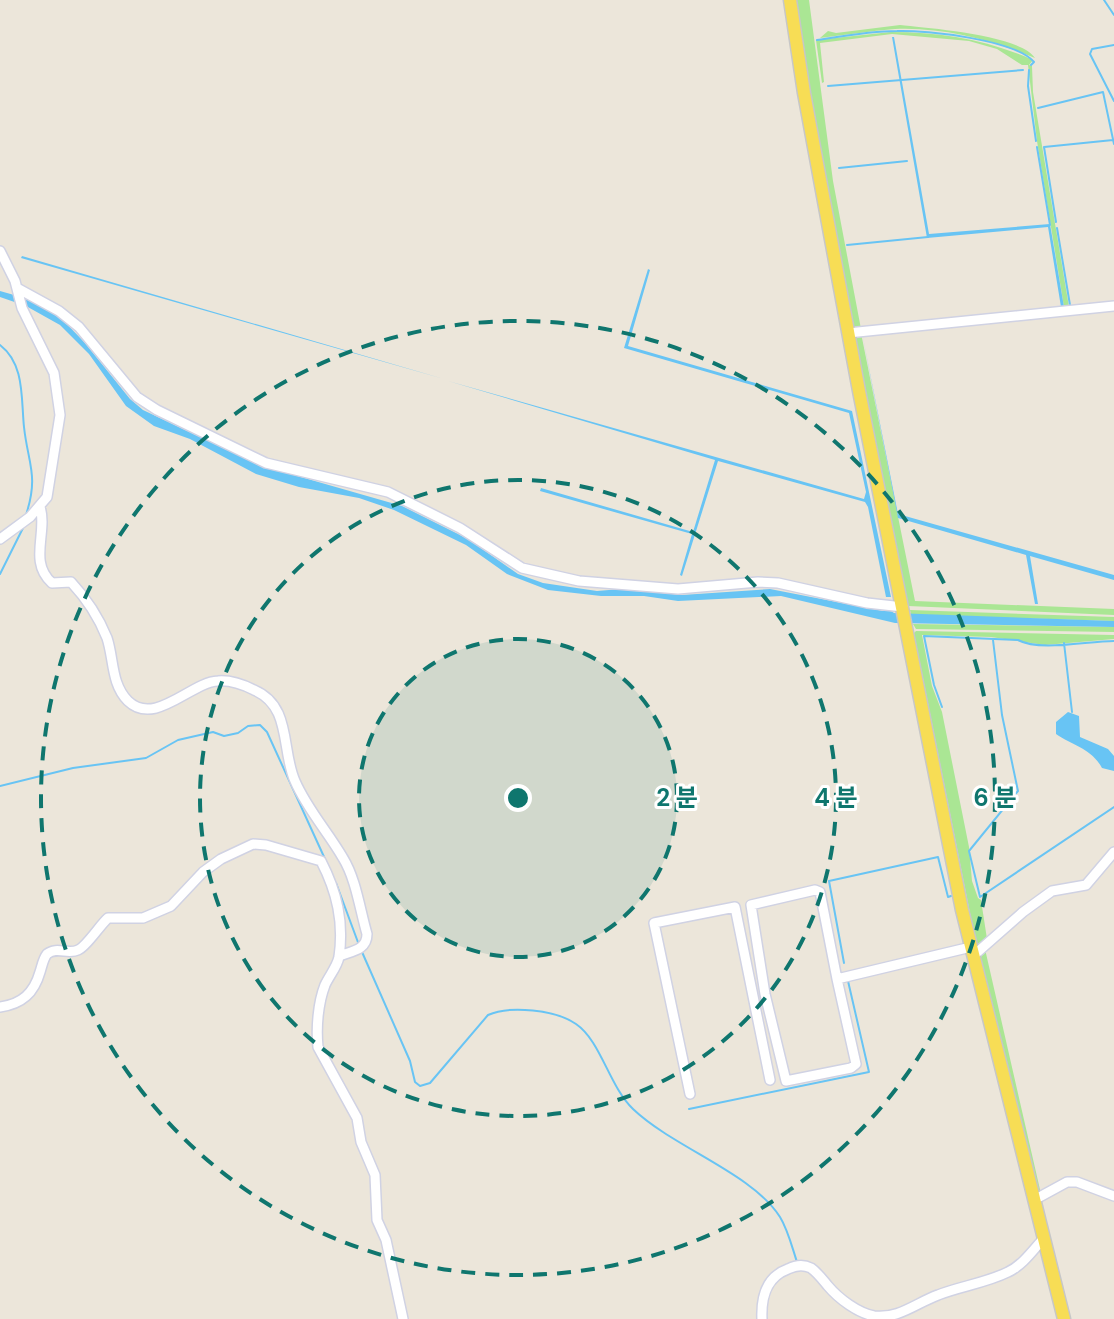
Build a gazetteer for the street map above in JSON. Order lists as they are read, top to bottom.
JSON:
{
  "rings": ["2 분", "4 분", "6 분"]
}
